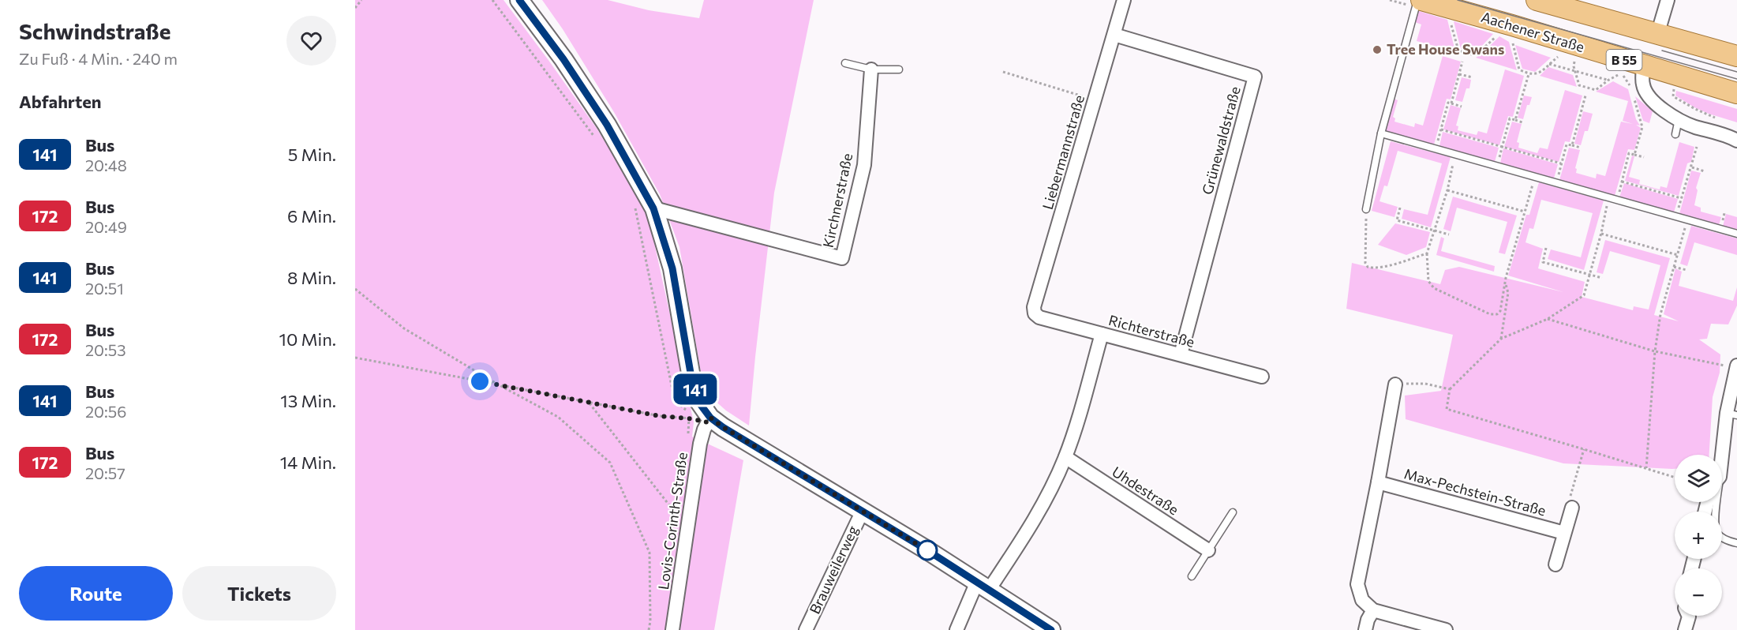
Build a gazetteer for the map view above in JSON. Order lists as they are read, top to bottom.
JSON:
{
  "streets": {
    "main road": ["Aachener Straße", "B 55"],
    "street": [
      "Grünewaldstraße",
      "Liebermannstraße",
      "Kirchnerstraße",
      "Richterstraße",
      "Uhdestraße",
      "Max-Pechstein-Straße",
      "Lovis-Corinth-Straße",
      "Brauweilerweg"
    ]
  },
  "crossings": [
    ["Grünewaldstraße", "Liebermannstraße"],
    ["Grünewaldstraße", "Richterstraße"],
    ["Liebermannstraße", "Richterstraße"],
    ["Kirchnerstraße", "Brauweilerweg"],
    ["Lovis-Corinth-Straße", "Brauweilerweg"]
  ],
  "places": ["Tree House Swans"],
  "lines": ["bus line 141"],
  "page": {
    "heading": [
      ["Schwindstraße", "Zu Fuß · 4 Min. · 240 m"],
      "Abfahrten"
    ],
    "on_map": "141",
    "list": [
      {
        "mark": "141",
        "name": "Bus",
        "note": "20:48",
        "value": "5 Min."
      },
      {
        "mark": "172",
        "name": "Bus",
        "note": "20:49",
        "value": "6 Min."
      },
      {
        "mark": "141",
        "name": "Bus",
        "note": "20:51",
        "value": "8 Min."
      },
      {
        "mark": "172",
        "name": "Bus",
        "note": "20:53",
        "value": "10 Min."
      },
      {
        "mark": "141",
        "name": "Bus",
        "note": "20:56",
        "value": "13 Min."
      },
      {
        "mark": "172",
        "name": "Bus",
        "note": "20:57",
        "value": "14 Min."
      }
    ],
    "map_buttons": ["+", "−"],
    "buttons": ["Route", "Tickets"]
  }
}
